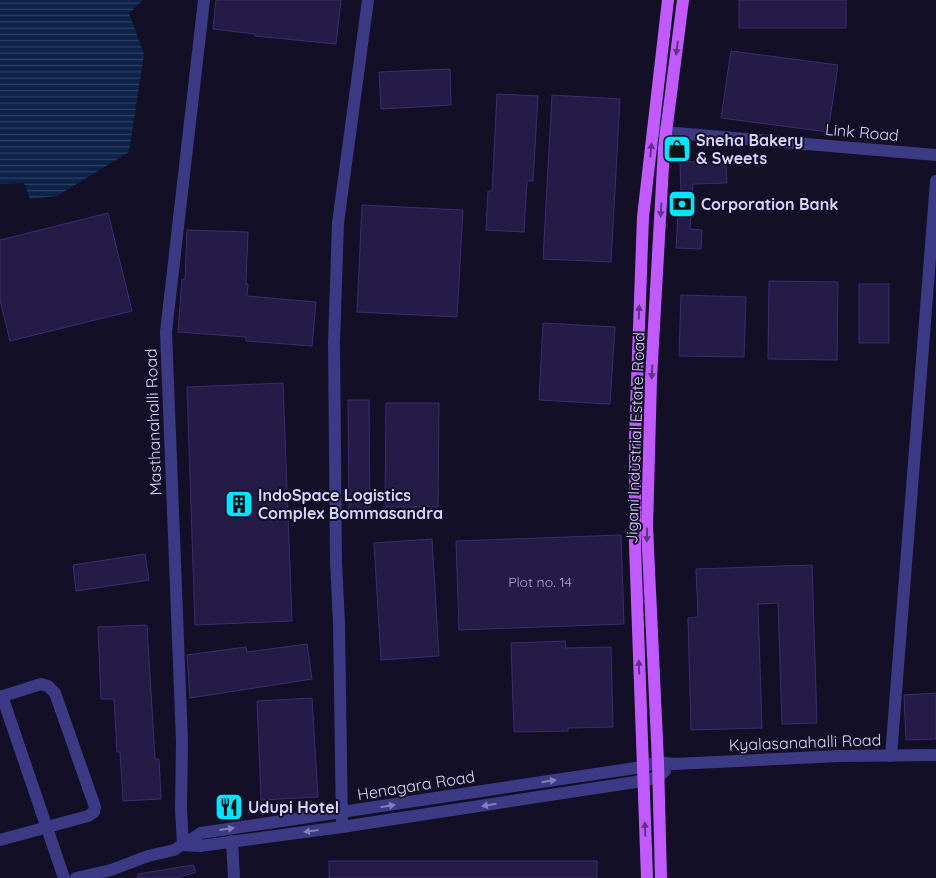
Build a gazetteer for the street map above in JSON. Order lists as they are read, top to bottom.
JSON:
{
  "streets": {
    "main road": ["Jigani Industrial Estate Road"],
    "street": [
      "Link Road",
      "Masthanahalli Road",
      "Kyalasanahalli Road",
      "Henagara Road"
    ]
  },
  "crossings": [
    ["Link Road", "Jigani Industrial Estate Road"],
    ["Masthanahalli Road", "Henagara Road"],
    ["Jigani Industrial Estate Road", "Kyalasanahalli Road"],
    ["Jigani Industrial Estate Road", "Henagara Road"],
    ["Kyalasanahalli Road", "Henagara Road"]
  ],
  "places": {
    "shop": ["Sneha Bakery & Sweets"],
    "bank": ["Corporation Bank"],
    "building": ["IndoSpace Logistics Complex Bommasandra"],
    "restaurant": ["Udupi Hotel"]
  },
  "house_numbers": ["Plot no. 14"]
}
